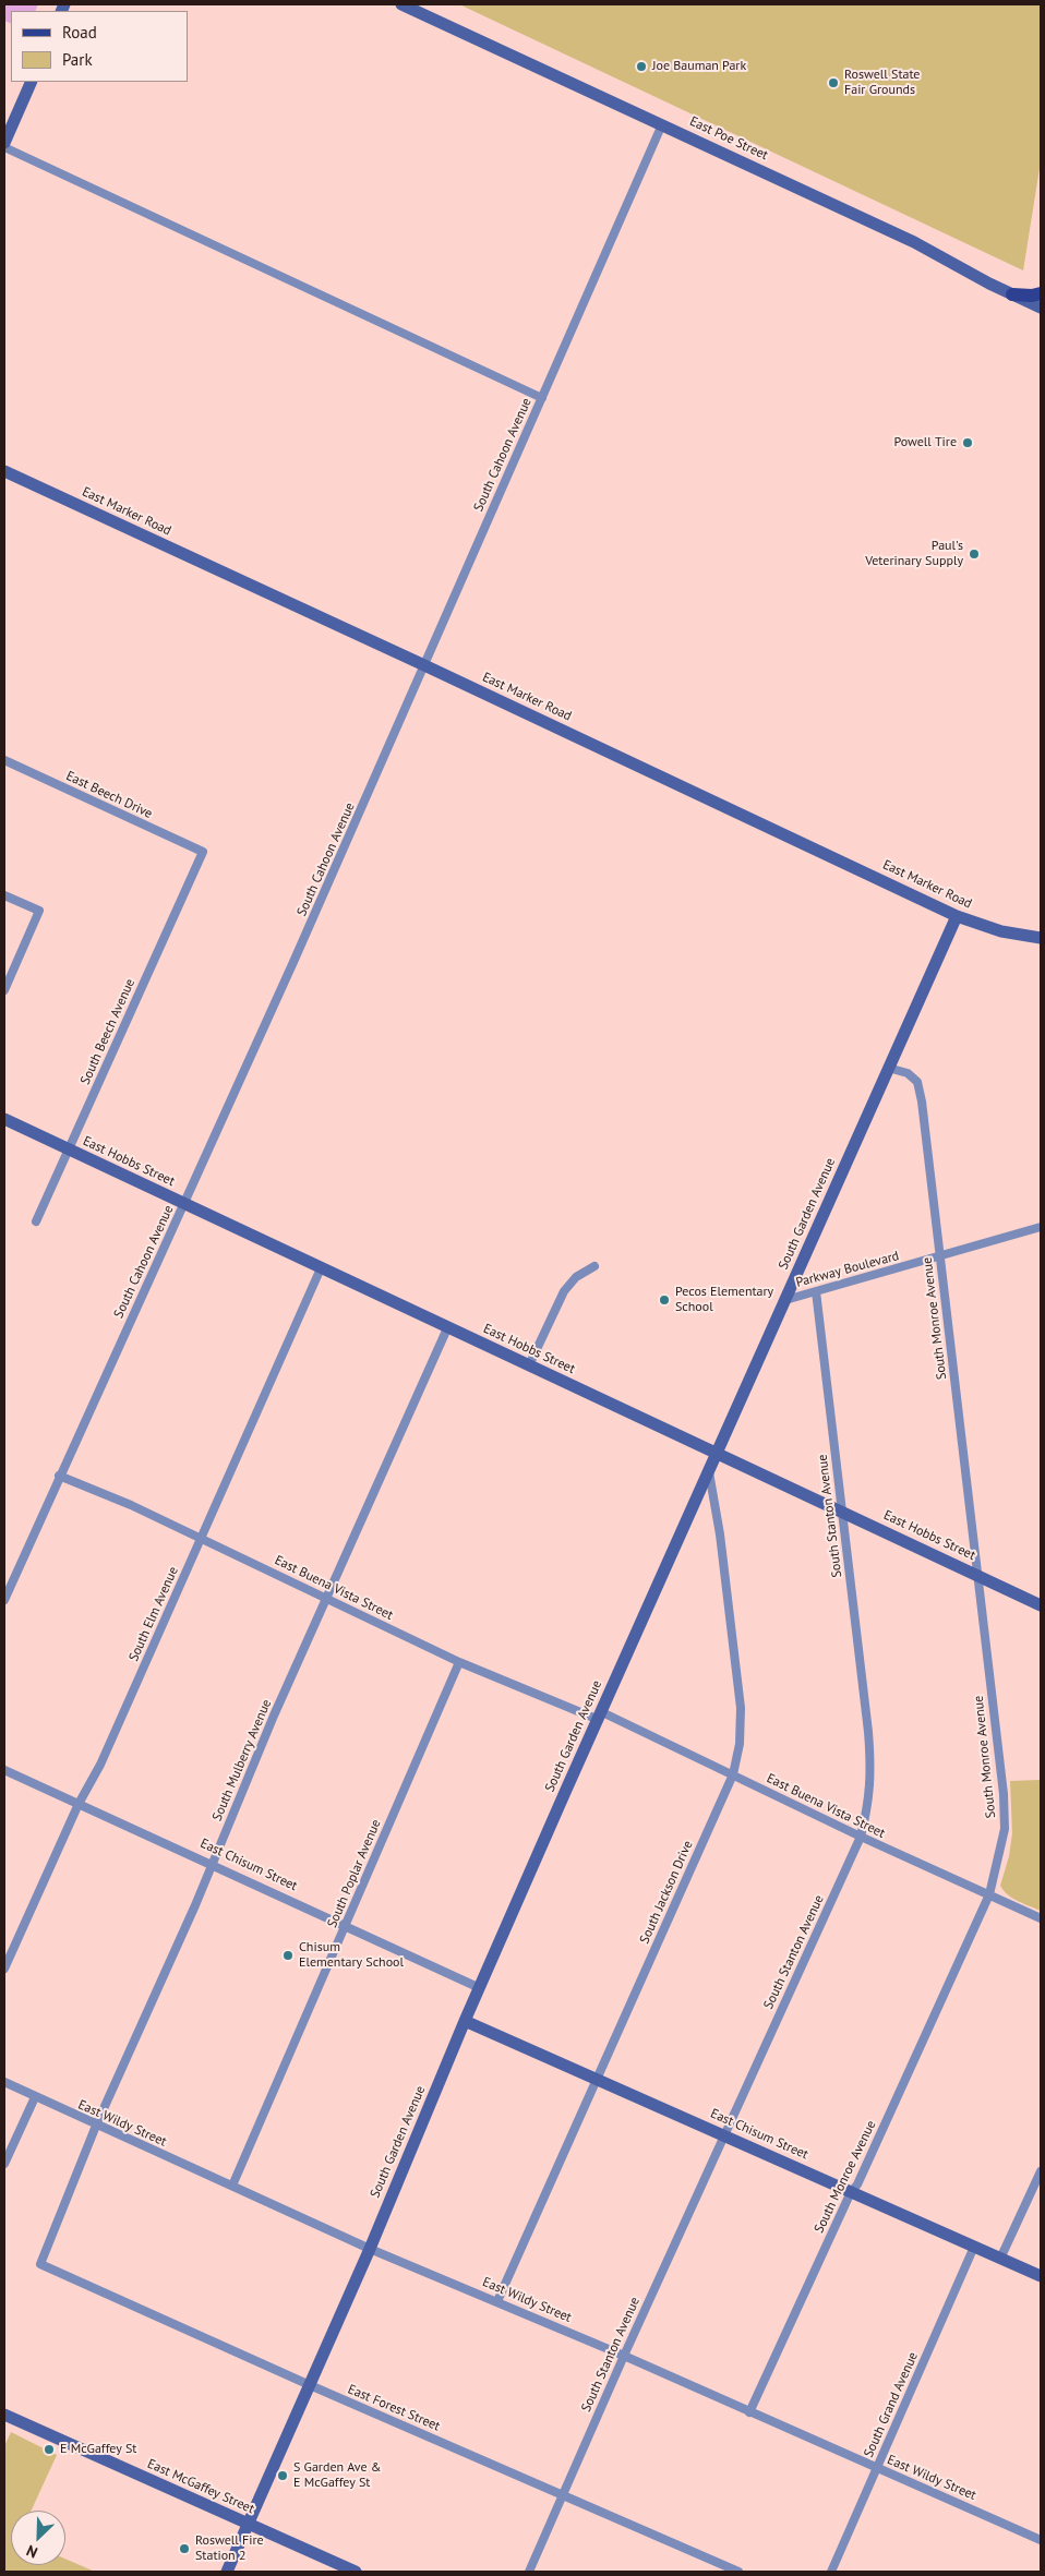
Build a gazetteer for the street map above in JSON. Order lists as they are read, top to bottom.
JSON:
{
  "streets": {
    "street": [
      "East Poe Street",
      "South Cahoon Avenue",
      "East Marker Road",
      "East Beech Drive",
      "South Beech Avenue",
      "East Hobbs Street",
      "South Garden Avenue",
      "Parkway Boulevard",
      "South Monroe Avenue",
      "South Stanton Avenue",
      "East Buena Vista Street",
      "South Elm Avenue",
      "South Mulberry Avenue",
      "East Chisum Street",
      "South Poplar Avenue",
      "South Jackson Drive",
      "East Wildy Street",
      "South Grand Avenue",
      "East Forest Street",
      "East McGaffey Street"
    ]
  },
  "crossings": [
    ["East Poe Street", "South Cahoon Avenue"],
    ["South Cahoon Avenue", "East Marker Road"],
    ["South Cahoon Avenue", "East Hobbs Street"],
    ["South Cahoon Avenue", "East Buena Vista Street"],
    ["East Marker Road", "South Garden Avenue"],
    ["East Beech Drive", "South Beech Avenue"],
    ["South Beech Avenue", "East Hobbs Street"],
    ["East Hobbs Street", "South Garden Avenue"],
    ["East Hobbs Street", "South Monroe Avenue"],
    ["East Hobbs Street", "South Stanton Avenue"],
    ["East Hobbs Street", "South Elm Avenue"],
    ["East Hobbs Street", "South Mulberry Avenue"],
    ["South Garden Avenue", "Parkway Boulevard"],
    ["South Garden Avenue", "South Monroe Avenue"],
    ["South Garden Avenue", "East Buena Vista Street"],
    ["South Garden Avenue", "East Chisum Street"],
    ["South Garden Avenue", "South Jackson Drive"],
    ["South Garden Avenue", "East Wildy Street"],
    ["South Garden Avenue", "East Forest Street"],
    ["South Garden Avenue", "East McGaffey Street"],
    ["Parkway Boulevard", "South Monroe Avenue"],
    ["Parkway Boulevard", "South Stanton Avenue"],
    ["South Monroe Avenue", "East Buena Vista Street"],
    ["South Monroe Avenue", "East Chisum Street"],
    ["South Monroe Avenue", "East Wildy Street"],
    ["South Stanton Avenue", "East Buena Vista Street"],
    ["South Stanton Avenue", "East Chisum Street"],
    ["South Stanton Avenue", "East Wildy Street"],
    ["South Stanton Avenue", "East Forest Street"],
    ["East Buena Vista Street", "South Elm Avenue"],
    ["East Buena Vista Street", "South Mulberry Avenue"],
    ["East Buena Vista Street", "South Poplar Avenue"],
    ["East Buena Vista Street", "South Jackson Drive"],
    ["South Elm Avenue", "East Chisum Street"],
    ["South Mulberry Avenue", "East Chisum Street"],
    ["South Mulberry Avenue", "East Wildy Street"],
    ["South Mulberry Avenue", "East Forest Street"],
    ["East Chisum Street", "South Poplar Avenue"],
    ["East Chisum Street", "South Jackson Drive"],
    ["East Chisum Street", "South Grand Avenue"],
    ["South Poplar Avenue", "East Wildy Street"],
    ["South Jackson Drive", "East Wildy Street"],
    ["East Wildy Street", "South Grand Avenue"]
  ],
  "places": [
    "Joe Bauman Park",
    "Roswell State Fair Grounds",
    "Powell Tire",
    "Paul's Veterinary Supply",
    "Pecos Elementary School",
    "Chisum Elementary School",
    "E McGaffey St",
    "S Garden Ave & E McGaffey St",
    "Roswell Fire Station 2"
  ],
  "legend": ["Road", "Park"],
  "north": "bottom left"
}
